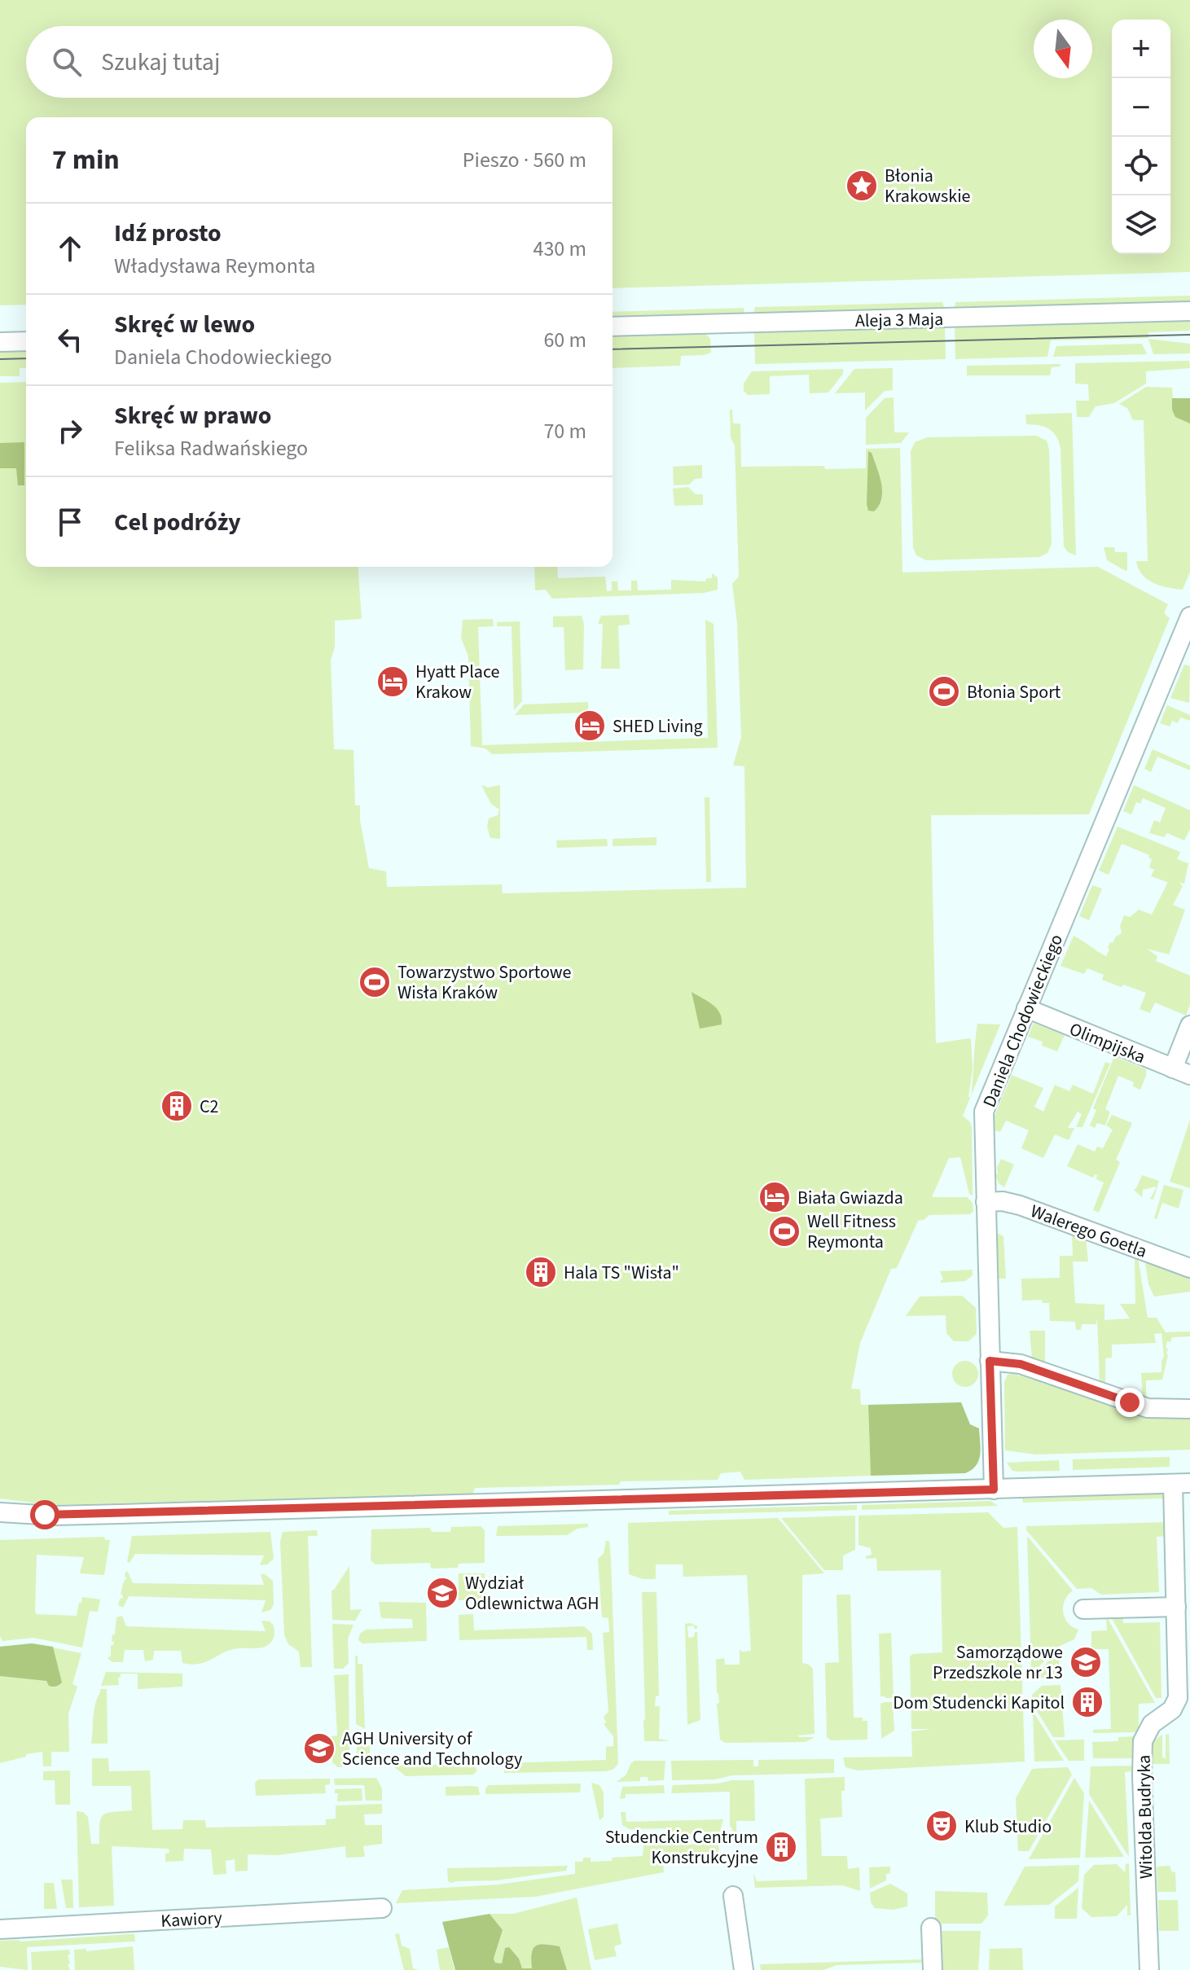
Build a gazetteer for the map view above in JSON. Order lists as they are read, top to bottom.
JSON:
{
  "streets": {
    "street": [
      "Aleja 3 Maja",
      "Daniela Chodowieckiego",
      "Olimpijska",
      "Walerego Goetla",
      "Witolda Budryka",
      "Kawiory"
    ]
  },
  "crossings": [
    ["Daniela Chodowieckiego", "Olimpijska"],
    ["Daniela Chodowieckiego", "Walerego Goetla"]
  ],
  "places": {
    "place": ["Błonia Krakowskie"],
    "hotel": ["Hyatt Place Krakow", "SHED Living", "Biała Gwiazda"],
    "sports": ["Błonia Sport", "Towarzystwo Sportowe Wisła Kraków", "Well Fitness Reymonta"],
    "building": [
      "C2",
      "Hala TS \"Wisła\"",
      "Dom Studencki Kapitol",
      "Studenckie Centrum Konstrukcyjne"
    ],
    "school or university": ["Wydział Odlewnictwa AGH", "Samorządowe Przedszkole nr 13", "AGH University of Science and Technology"],
    "theatre": ["Klub Studio"]
  },
  "north": "bottom",
  "page": {
    "map_buttons": ["+", "−"],
    "search": "Szukaj tutaj",
    "heading": ["7 min", "Pieszo · 560 m"],
    "list": [
      ["Idź prosto", "Władysława Reymonta", "430 m"],
      ["Skręć w lewo", "Daniela Chodowieckiego", "60 m"],
      ["Skręć w prawo", "Feliksa Radwańskiego", "70 m"],
      "Cel podróży"
    ]
  }
}
